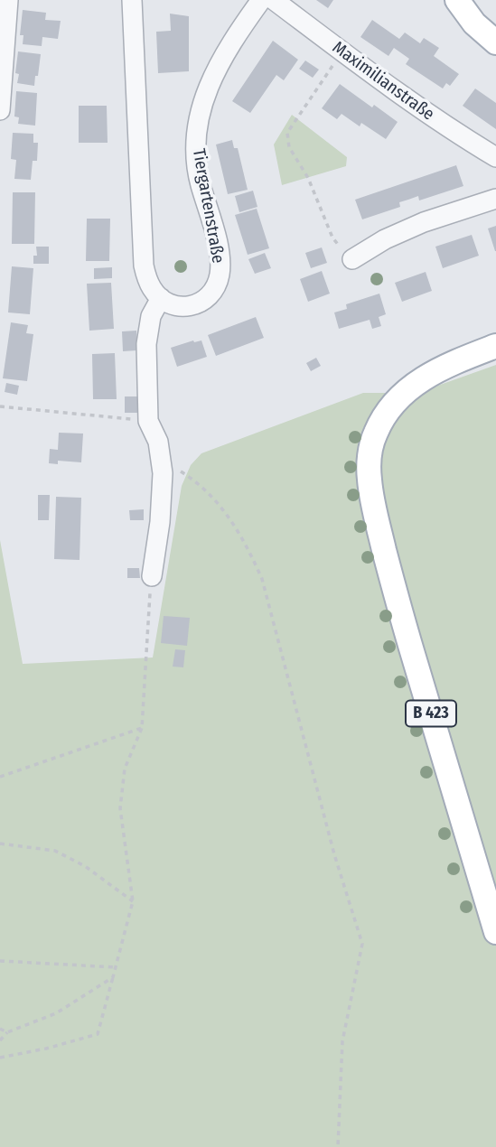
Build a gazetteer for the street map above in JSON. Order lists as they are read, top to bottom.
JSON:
{
  "streets": {
    "main road": ["B 423"],
    "street": ["Maximilianstraße", "Tiergartenstraße"]
  }
}
